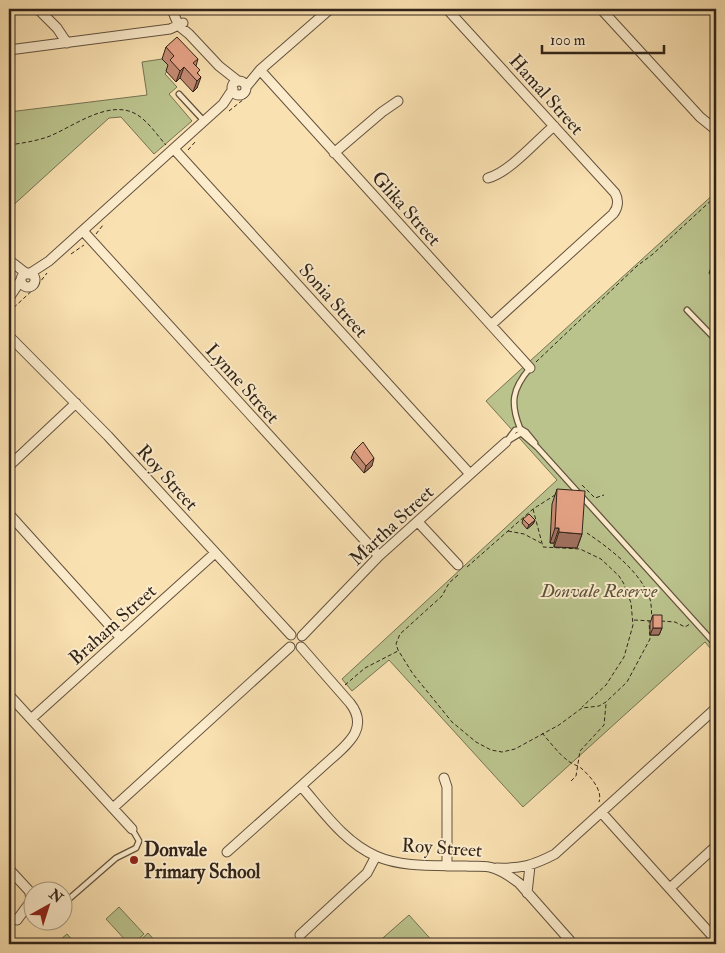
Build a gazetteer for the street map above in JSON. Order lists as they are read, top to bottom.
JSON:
{
  "streets": {
    "street": [
      "Hamal Street",
      "Glika Street",
      "Sonia Street",
      "Lynne Street",
      "Roy Street",
      "Martha Street",
      "Braham Street"
    ]
  },
  "crossings": [
    ["Hamal Street", "Glika Street"],
    ["Sonia Street", "Martha Street"],
    ["Lynne Street", "Martha Street"],
    ["Roy Street", "Martha Street"],
    ["Roy Street", "Braham Street"]
  ],
  "parks": ["Donvale Reserve"],
  "places": ["Donvale Primary School"],
  "scale_bar": "100 m",
  "north": "top right"
}
